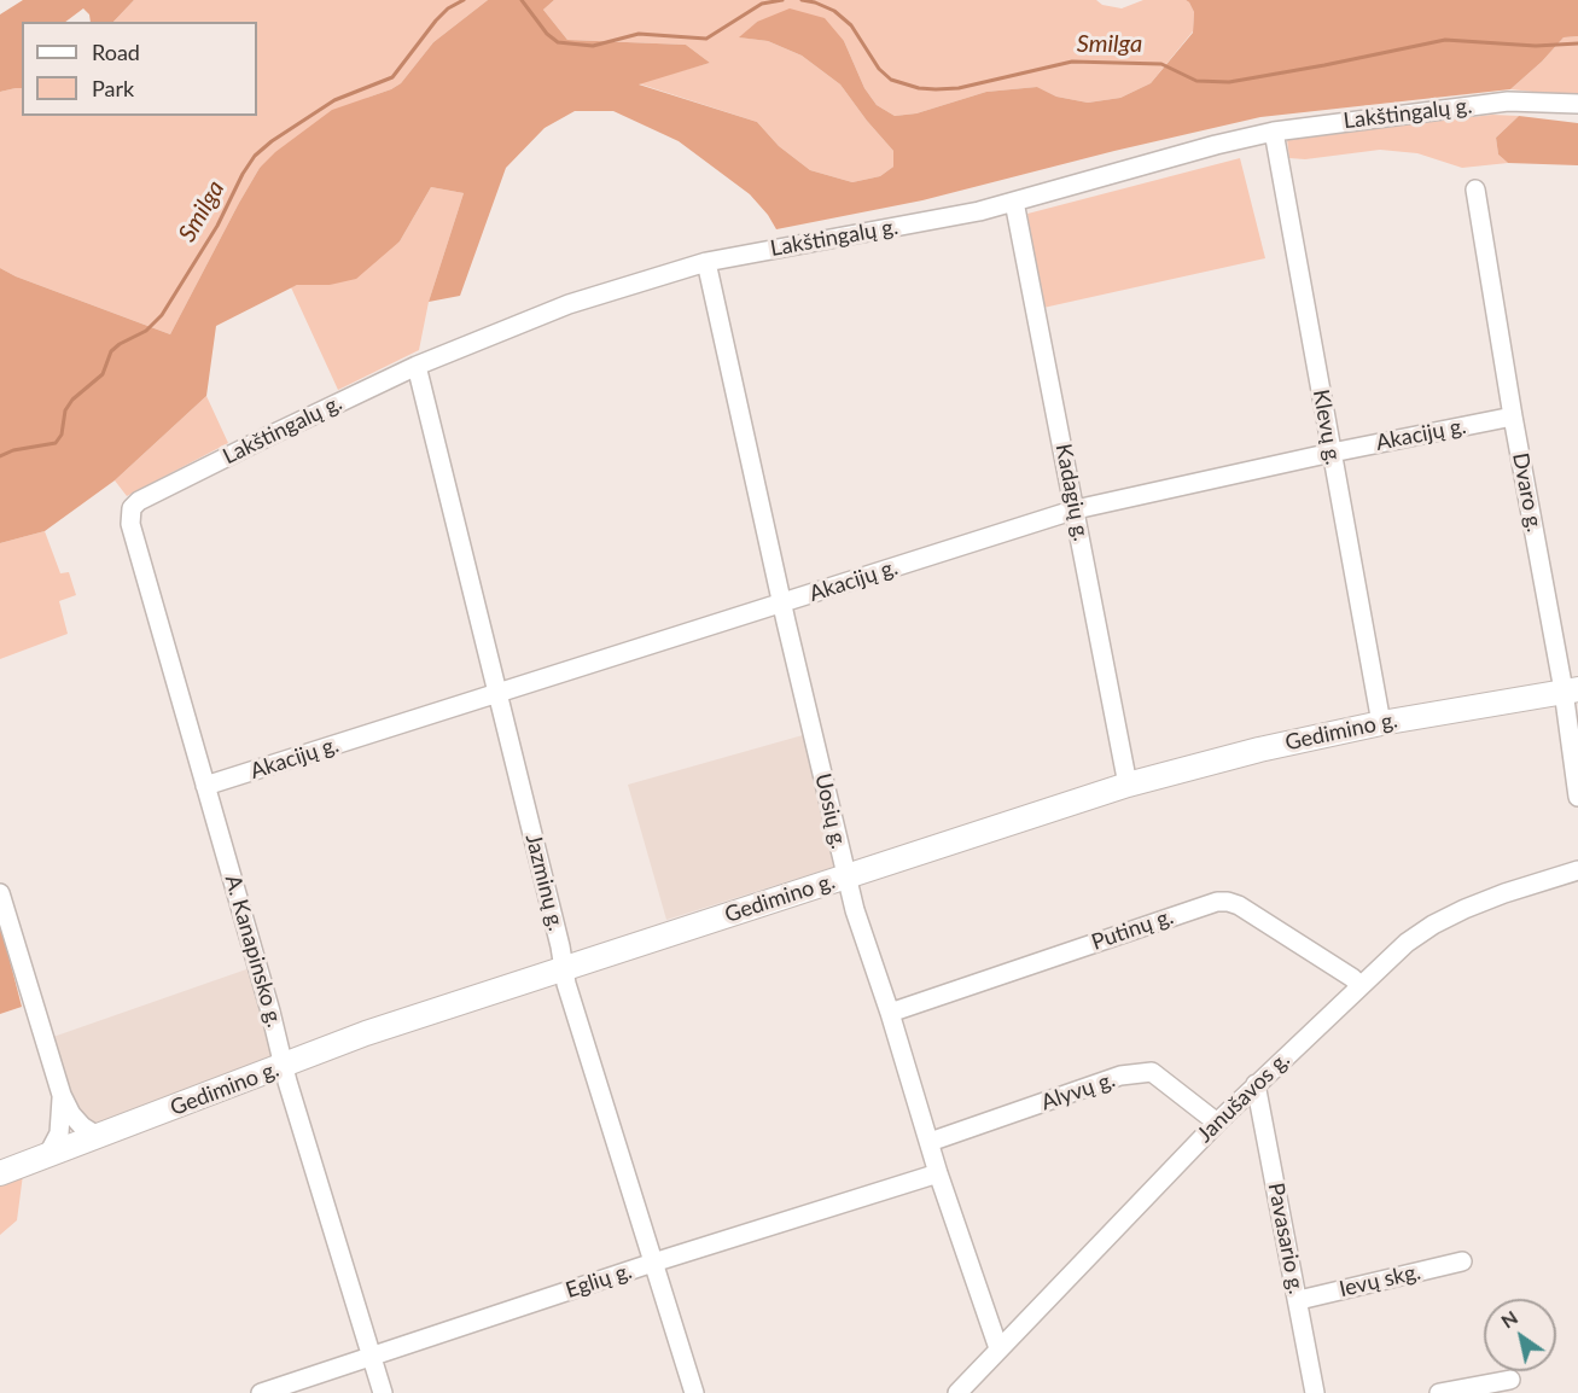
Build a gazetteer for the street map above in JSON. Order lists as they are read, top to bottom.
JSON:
{
  "streets": {
    "main road": ["Gedimino g."],
    "street": [
      "Lakštingalų g.",
      "Klevų g.",
      "Akacijų g.",
      "Kadagių g.",
      "Dvaro g.",
      "Uosių g.",
      "Jazminų g.",
      "Putinų g.",
      "A. Kanapinsko g.",
      "Alyvų g.",
      "Janušavos g.",
      "Pavasario g.",
      "Eglių g.",
      "Ievų skg."
    ]
  },
  "crossings": [
    ["Lakštingalų g.", "Klevų g."],
    ["Lakštingalų g.", "Kadagių g."],
    ["Lakštingalų g.", "Uosių g."],
    ["Lakštingalų g.", "Jazminų g."],
    ["Lakštingalų g.", "A. Kanapinsko g."],
    ["Klevų g.", "Akacijų g."],
    ["Klevų g.", "Gedimino g."],
    ["Akacijų g.", "Kadagių g."],
    ["Akacijų g.", "Dvaro g."],
    ["Akacijų g.", "Uosių g."],
    ["Akacijų g.", "Jazminų g."],
    ["Akacijų g.", "A. Kanapinsko g."],
    ["Kadagių g.", "Gedimino g."],
    ["Dvaro g.", "Gedimino g."],
    ["Gedimino g.", "Uosių g."],
    ["Gedimino g.", "Jazminų g."],
    ["Gedimino g.", "A. Kanapinsko g."],
    ["Uosių g.", "Putinų g."],
    ["Uosių g.", "Alyvų g."],
    ["Uosių g.", "Janušavos g."],
    ["Uosių g.", "Eglių g."],
    ["Jazminų g.", "Eglių g."],
    ["Putinų g.", "Janušavos g."],
    ["A. Kanapinsko g.", "Eglių g."],
    ["Alyvų g.", "Janušavos g."],
    ["Janušavos g.", "Pavasario g."],
    ["Pavasario g.", "Ievų skg."]
  ],
  "water": ["Smilga"],
  "legend": ["Road", "Park"],
  "north": "top left"
}
